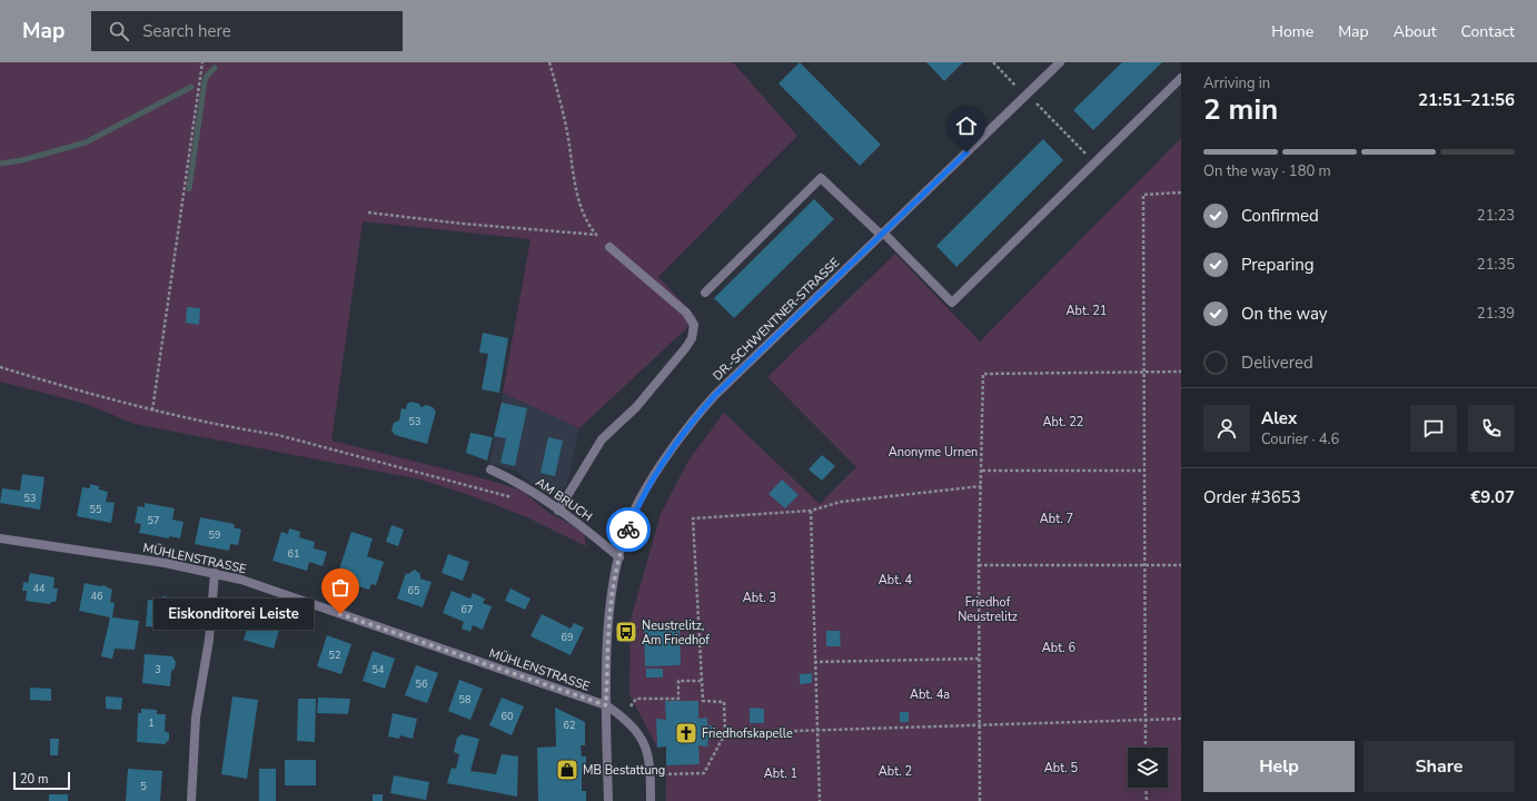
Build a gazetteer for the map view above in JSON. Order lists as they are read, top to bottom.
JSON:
{
  "streets": {
    "street": ["DR.-SCHWENTNER-STRASSE", "AM BRUCH", "MÜHLENSTRASSE"]
  },
  "crossings": [
    ["DR.-SCHWENTNER-STRASSE", "AM BRUCH"],
    ["DR.-SCHWENTNER-STRASSE", "MÜHLENSTRASSE"]
  ],
  "parks": [
    "Abt. 21",
    "Abt. 22",
    "Anonyme Urnen",
    "Abt. 7",
    "Abt. 4",
    "Abt. 3",
    "Friedhof Neustrelitz",
    "Abt. 6",
    "Abt. 4a",
    "Abt. 5",
    "Abt. 2",
    "Abt. 1"
  ],
  "places": {
    "other": ["Eiskonditorei Leiste"],
    "bus stop": ["Neustrelitz, Am Friedhof"],
    "church": ["Friedhofskapelle"],
    "shop": ["MB Bestattung"]
  },
  "house_numbers": [
    "53",
    "53",
    "55",
    "57",
    "59",
    "61",
    "44",
    "65",
    "46",
    "67",
    "69",
    "52",
    "3",
    "54",
    "56",
    "58",
    "60",
    "1",
    "62",
    "5"
  ],
  "scale_bar": "20 m",
  "page": {
    "header": "Map",
    "search": "Search here",
    "nav": [
      "Home",
      "Map",
      "About",
      "Contact"
    ],
    "heading": ["2 min", "Arriving in", "21:51–21:56"],
    "panel": [
      "Alex",
      "Courier · 4.6",
      "Order #3653",
      "€9.07"
    ],
    "bar": "On the way · 180 m",
    "list": [
      ["Confirmed", "21:23"],
      ["Preparing", "21:35"],
      ["On the way", "21:39"],
      "Delivered"
    ],
    "bubble": "Eiskonditorei Leiste",
    "buttons": ["Help", "Share"],
    "scale": "20 m"
  }
}
